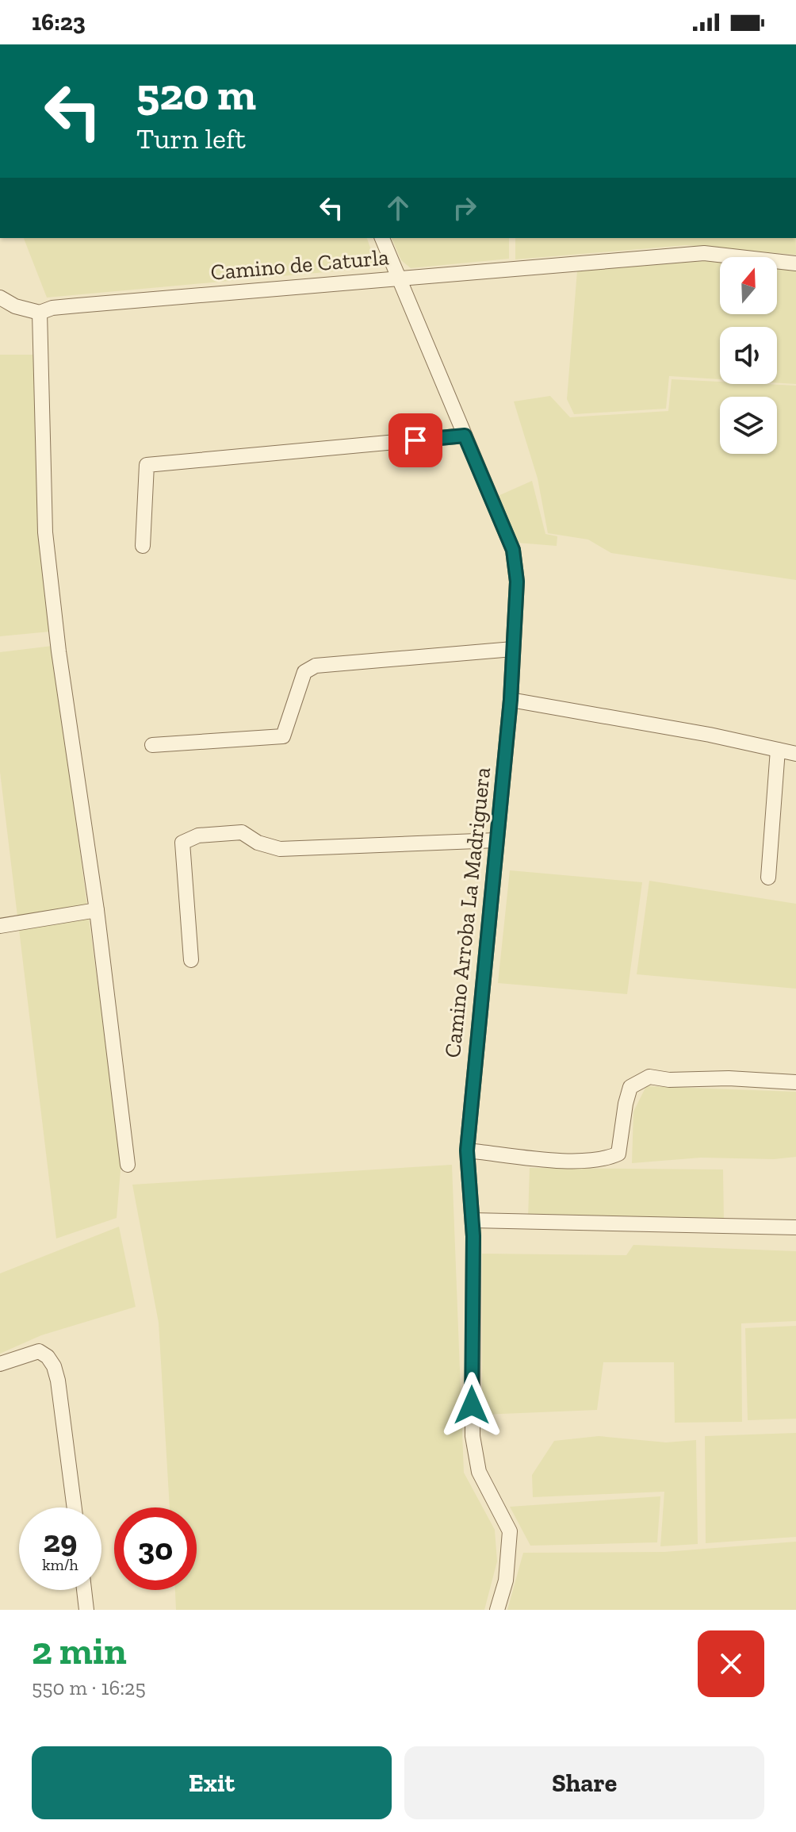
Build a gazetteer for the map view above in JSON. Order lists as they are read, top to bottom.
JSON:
{
  "streets": {
    "street": ["Camino de Caturla", "Camino Arroba La Madriguera"]
  },
  "crossings": [
    ["Camino de Caturla", "Camino Arroba La Madriguera"]
  ],
  "north": "top",
  "page": {
    "status": "16:23",
    "turn": ["520 m", "Turn left"],
    "speed": "29 km/h",
    "limit": "30",
    "heading": ["2 min", "550 m · 16:25"],
    "buttons": ["Exit", "Share"]
  }
}
